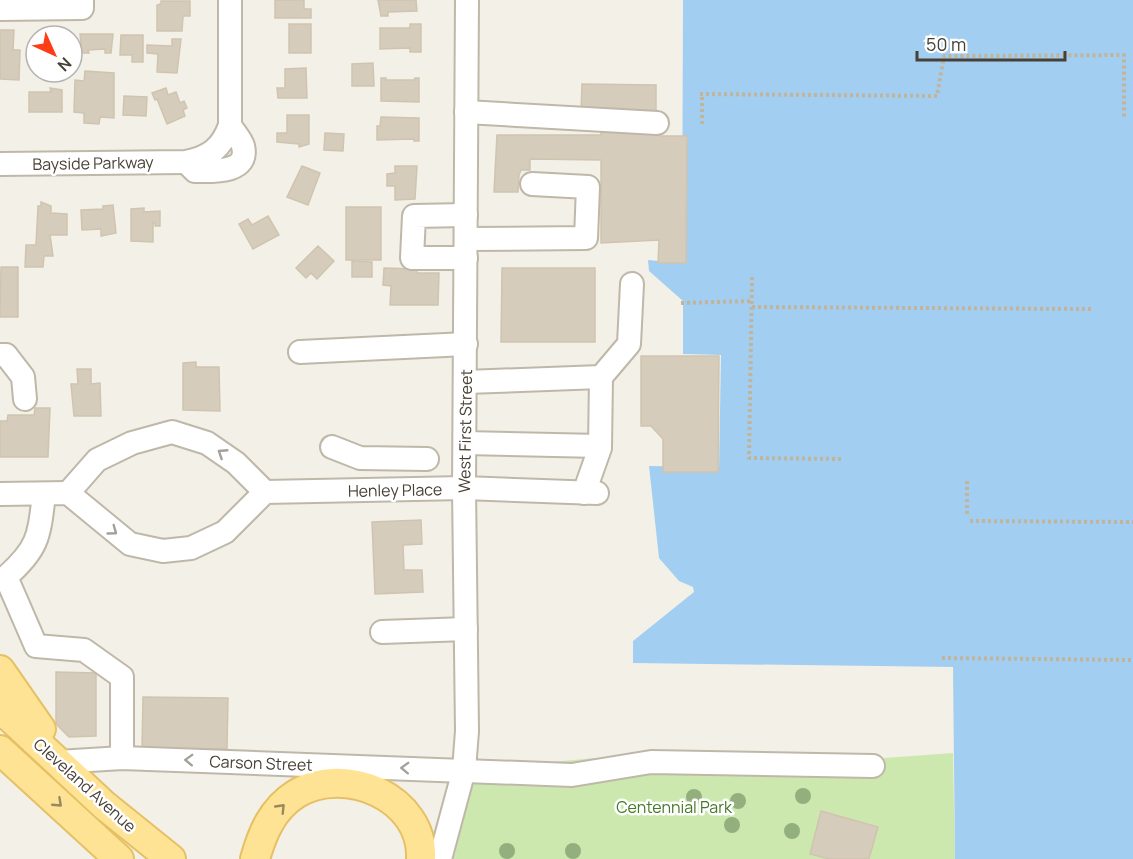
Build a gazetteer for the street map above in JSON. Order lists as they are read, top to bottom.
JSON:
{
  "streets": {
    "main road": ["Cleveland Avenue"],
    "street": [
      "Bayside Parkway",
      "West First Street",
      "Henley Place",
      "Carson Street"
    ]
  },
  "crossings": [
    ["West First Street", "Henley Place"],
    ["West First Street", "Carson Street"],
    ["Carson Street", "Cleveland Avenue"]
  ],
  "one_way": ["Carson Street"],
  "parks": ["Centennial Park"],
  "scale_bar": "50 m",
  "north": "bottom right"
}
